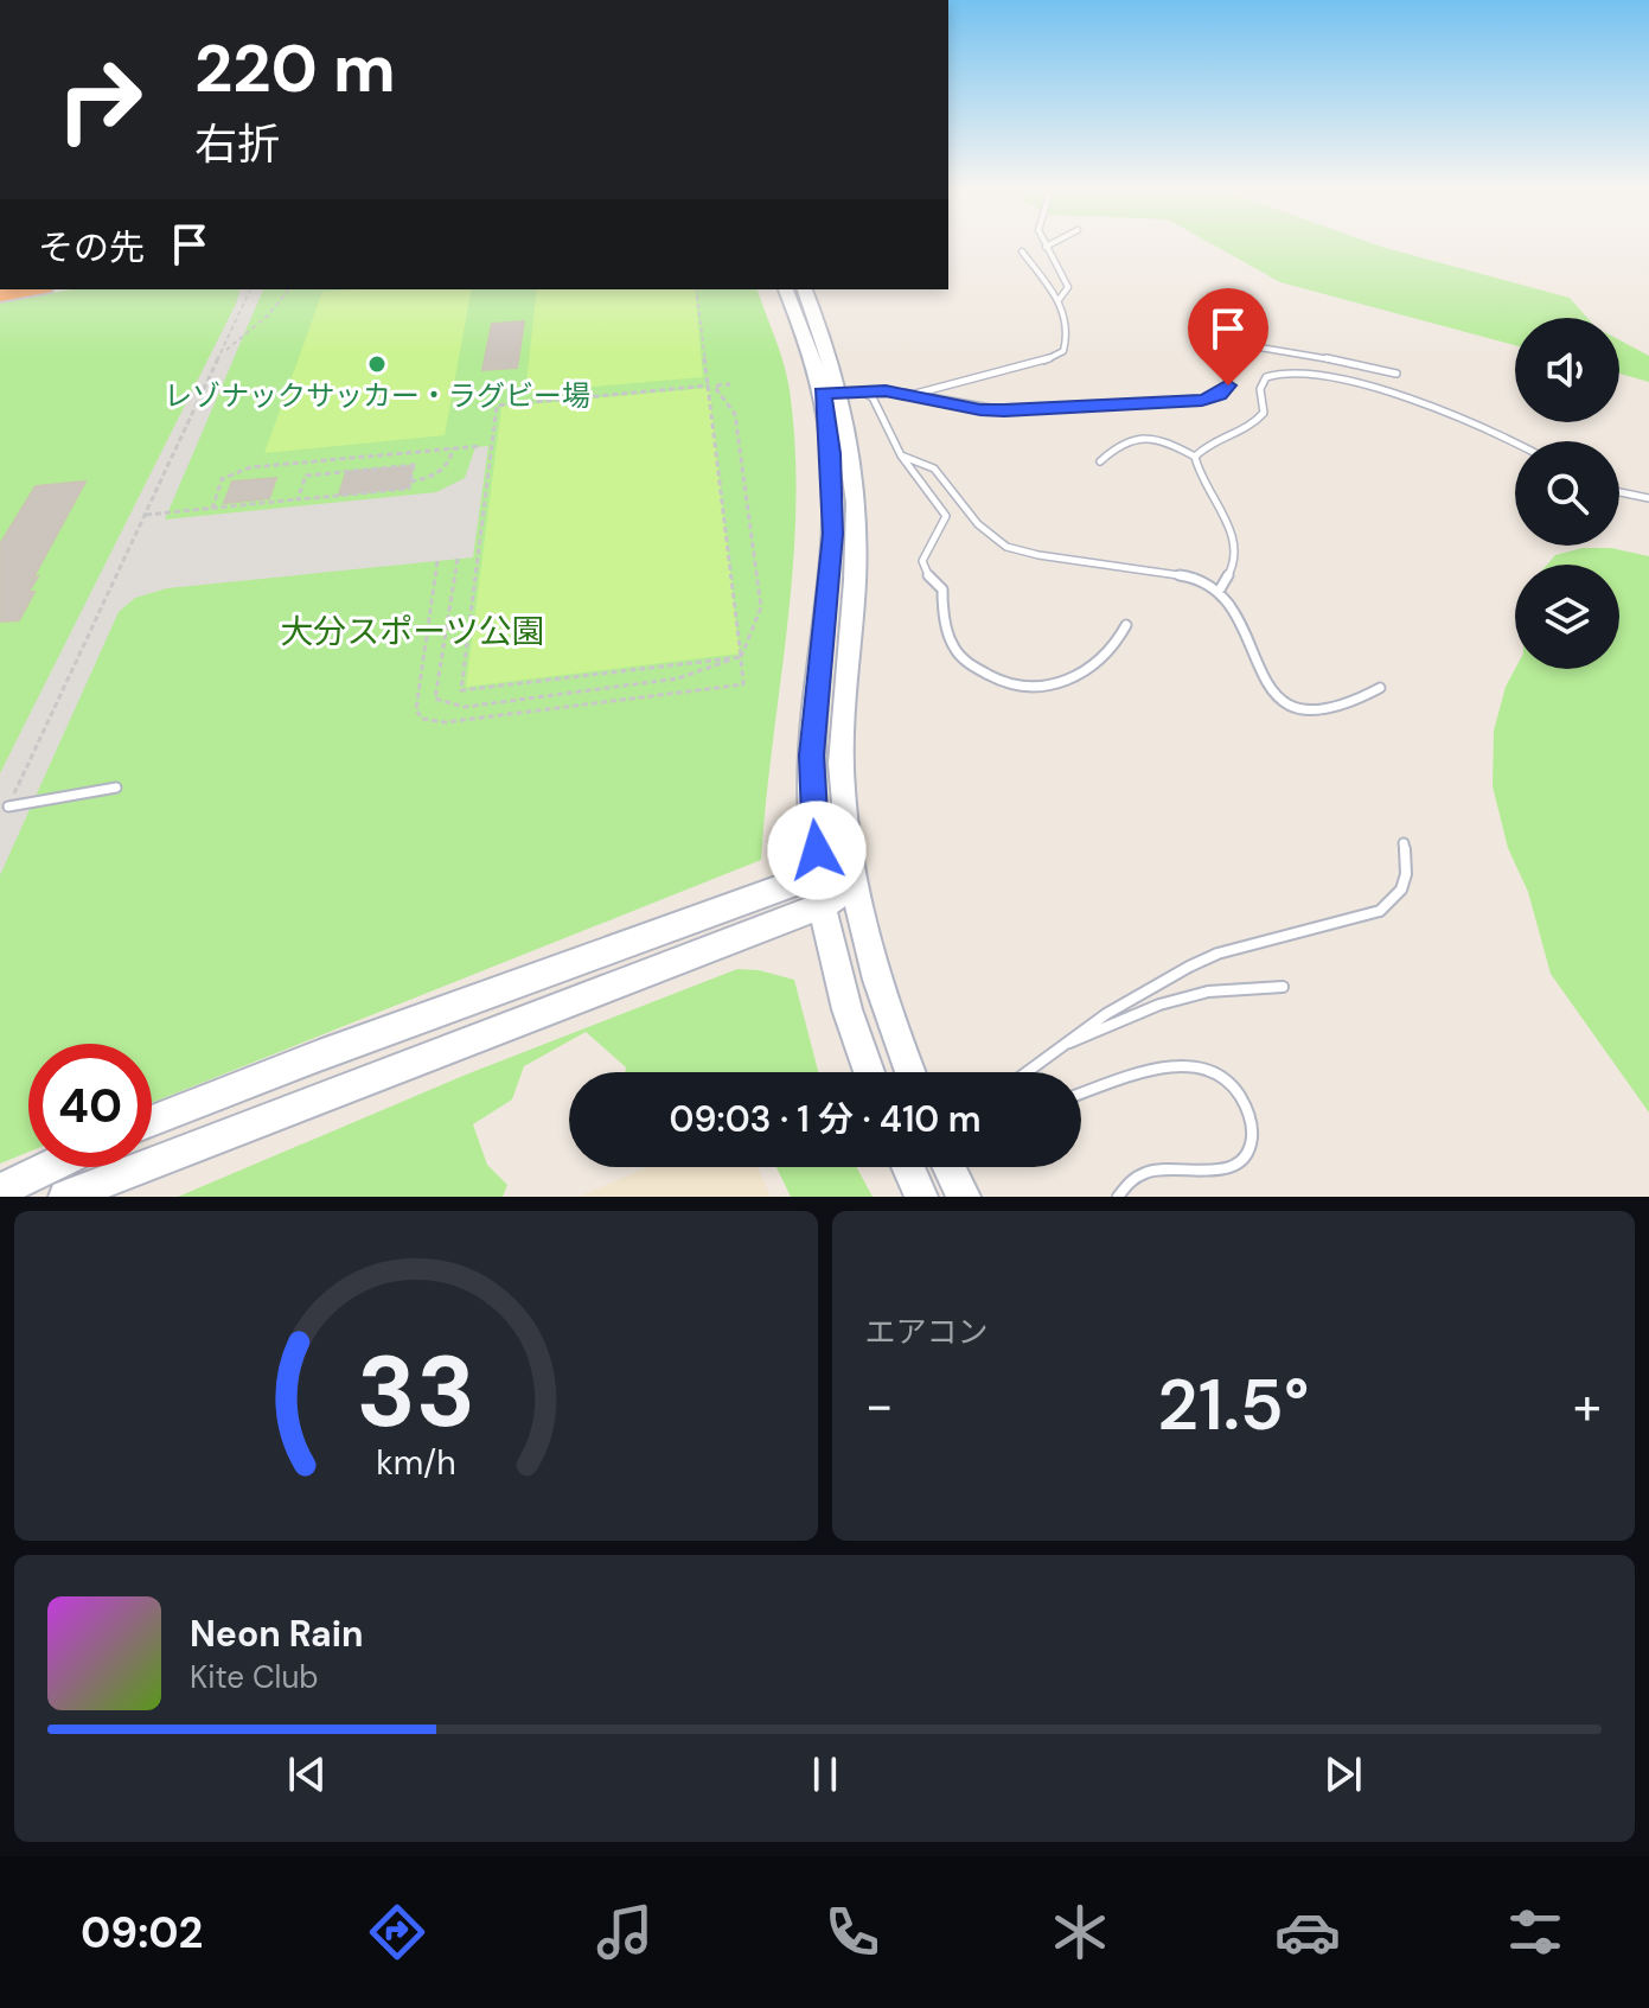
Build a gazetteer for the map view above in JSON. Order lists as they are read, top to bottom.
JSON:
{
  "parks": ["大分スポーツ公園"],
  "places": ["レゾナックサッカー・ラグビー場"],
  "page": {
    "turn": ["220 m", "右折"],
    "then": "その先",
    "limit": "40",
    "trip": "09:03 · 1 分 · 410 m",
    "tile": "エアコン",
    "heat": ["−", "21.5°", "+"],
    "song": ["Neon Rain", "Kite Club"],
    "tabs": "09:02",
    "gauge": ["33", "km/h"]
  }
}
